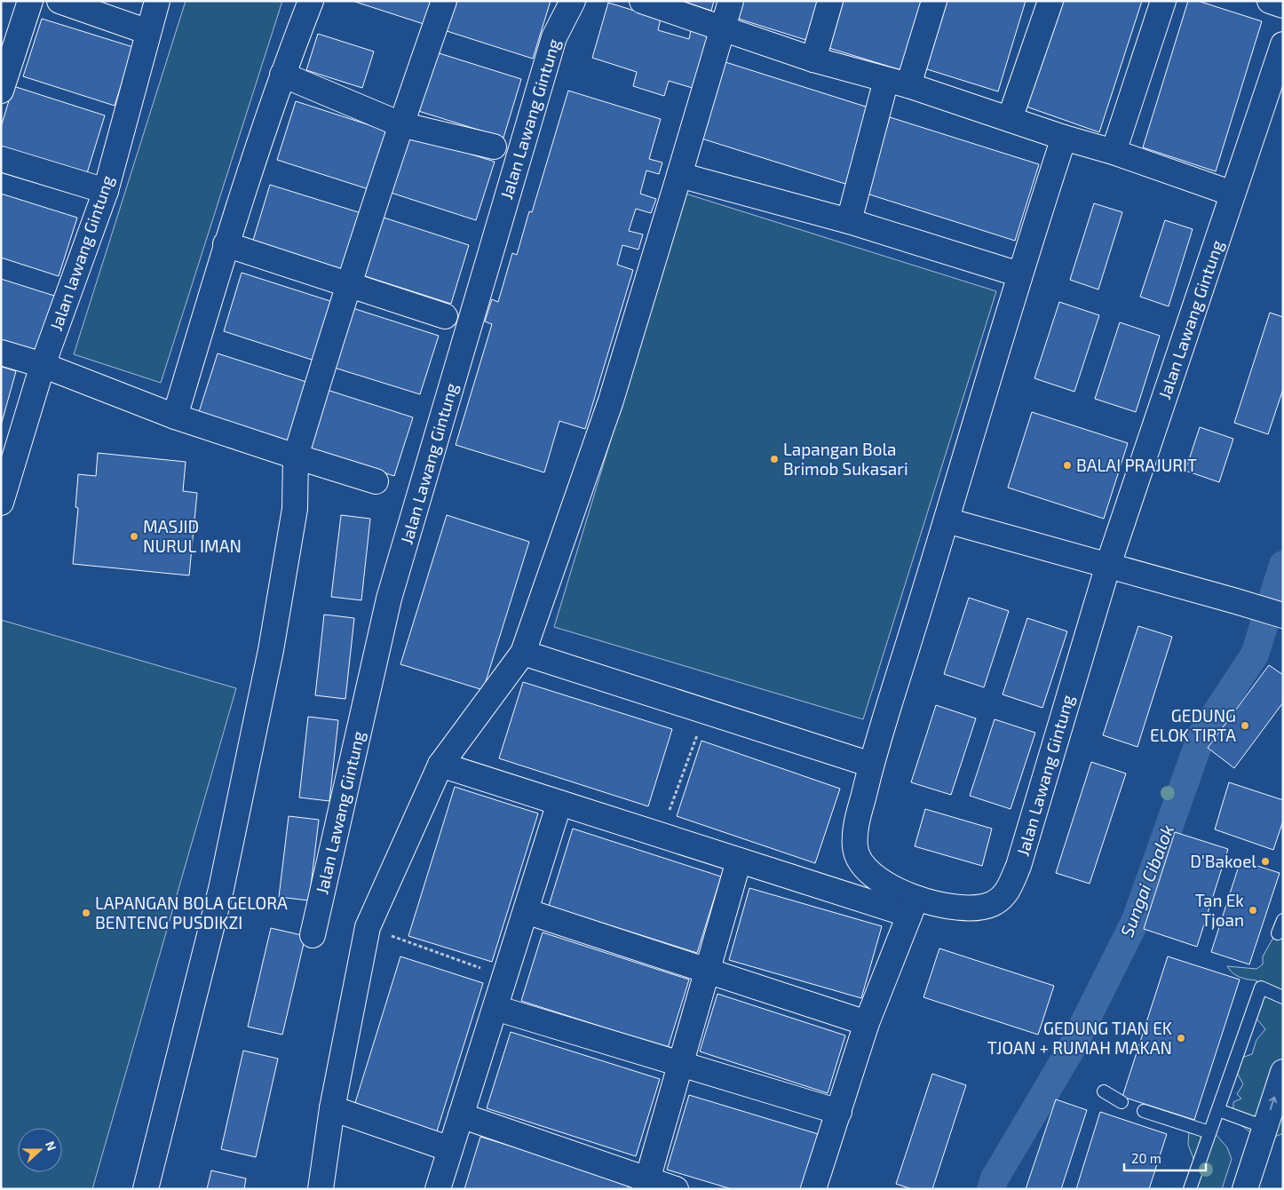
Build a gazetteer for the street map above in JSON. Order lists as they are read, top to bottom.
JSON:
{
  "streets": {
    "main road": ["Jalan Lawang Gintung", "Jalan lawang Gintung"]
  },
  "crossings": [
    ["Jalan Lawang Gintung", "Jalan lawang Gintung"]
  ],
  "water": ["Sungai Cibalok"],
  "places": [
    "Lapangan Bola Brimob Sukasari",
    "BALAI PRAJURIT",
    "MASJID NURUL IMAN",
    "GEDUNG ELOK TIRTA",
    "D'Bakoel",
    "Tan Ek Tjoan",
    "LAPANGAN BOLA GELORA BENTENG PUSDIKZI",
    "GEDUNG TJAN EK TJOAN + RUMAH MAKAN"
  ],
  "scale_bar": "20 m",
  "north": "right"
}
